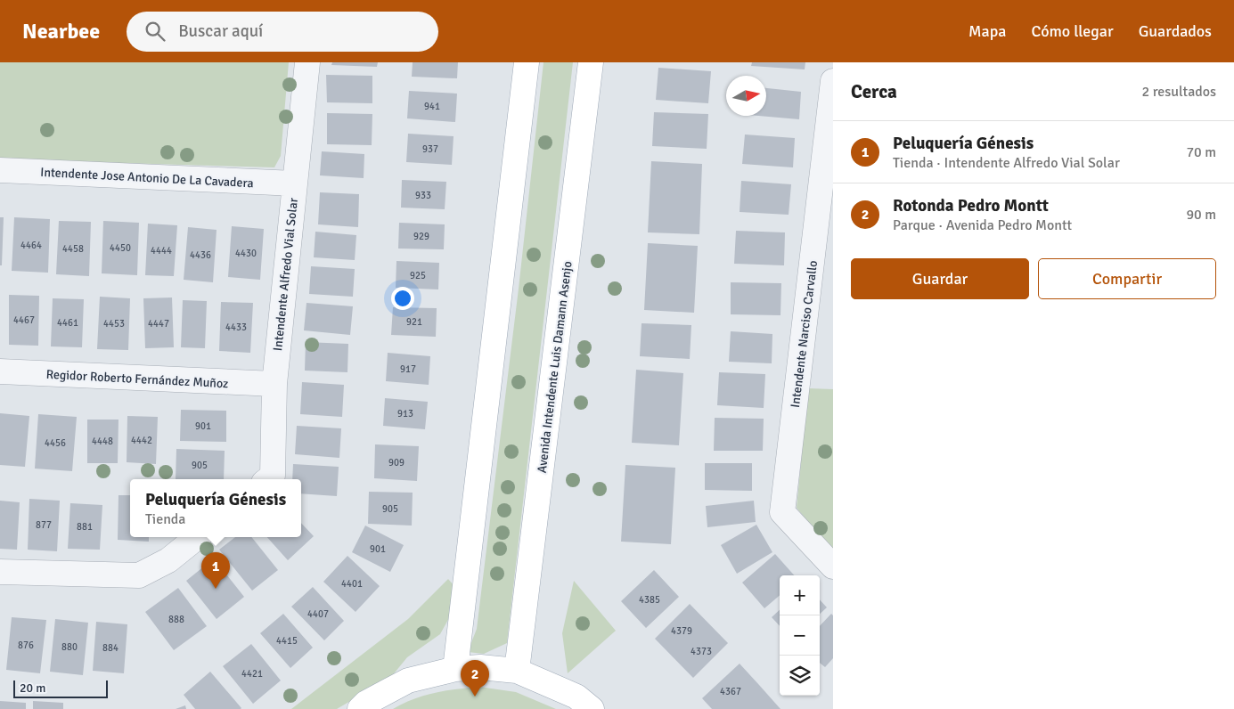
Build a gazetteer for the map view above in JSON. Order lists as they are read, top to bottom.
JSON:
{
  "streets": {
    "main road": ["Avenida Intendente Luis Damann Asenjo"],
    "street": [
      "Intendente Jose Antonio De La Cavadera",
      "Intendente Alfredo Vial Solar",
      "Intendente Narciso Carvallo",
      "Regidor Roberto Fernández Muñoz"
    ]
  },
  "crossings": [
    ["Intendente Jose Antonio De La Cavadera", "Intendente Alfredo Vial Solar"],
    ["Intendente Alfredo Vial Solar", "Regidor Roberto Fernández Muñoz"]
  ],
  "house_numbers": [
    "941",
    "937",
    "933",
    "929",
    "4464",
    "4450",
    "4458",
    "4444",
    "4430",
    "4436",
    "925",
    "4467",
    "921",
    "4461",
    "4453",
    "4447",
    "4433",
    "917",
    "913",
    "901",
    "4442",
    "4448",
    "4456",
    "909",
    "905",
    "905",
    "877",
    "881",
    "901",
    "4401",
    "4385",
    "4407",
    "888",
    "4379",
    "4415",
    "876",
    "880",
    "884",
    "4373",
    "4421",
    "4367"
  ],
  "scale_bar": "20 m",
  "north": "right",
  "page": {
    "header": "Nearbee",
    "search": "Buscar aquí",
    "nav": ["Mapa", "Cómo llegar", "Guardados"],
    "heading": ["Cerca", "2 resultados"],
    "list": [
      {
        "mark": "1",
        "name": "Peluquería Génesis",
        "note": "Tienda · Intendente Alfredo Vial Solar",
        "value": "70 m"
      },
      {
        "mark": "2",
        "name": "Rotonda Pedro Montt",
        "note": "Parque · Avenida Pedro Montt",
        "value": "90 m"
      }
    ],
    "buttons": ["Guardar", "Compartir"],
    "popup": ["Peluquería Génesis", "Tienda"],
    "pins": ["1", "2"],
    "map_buttons": ["+", "−"],
    "scale": "20 m"
  }
}
